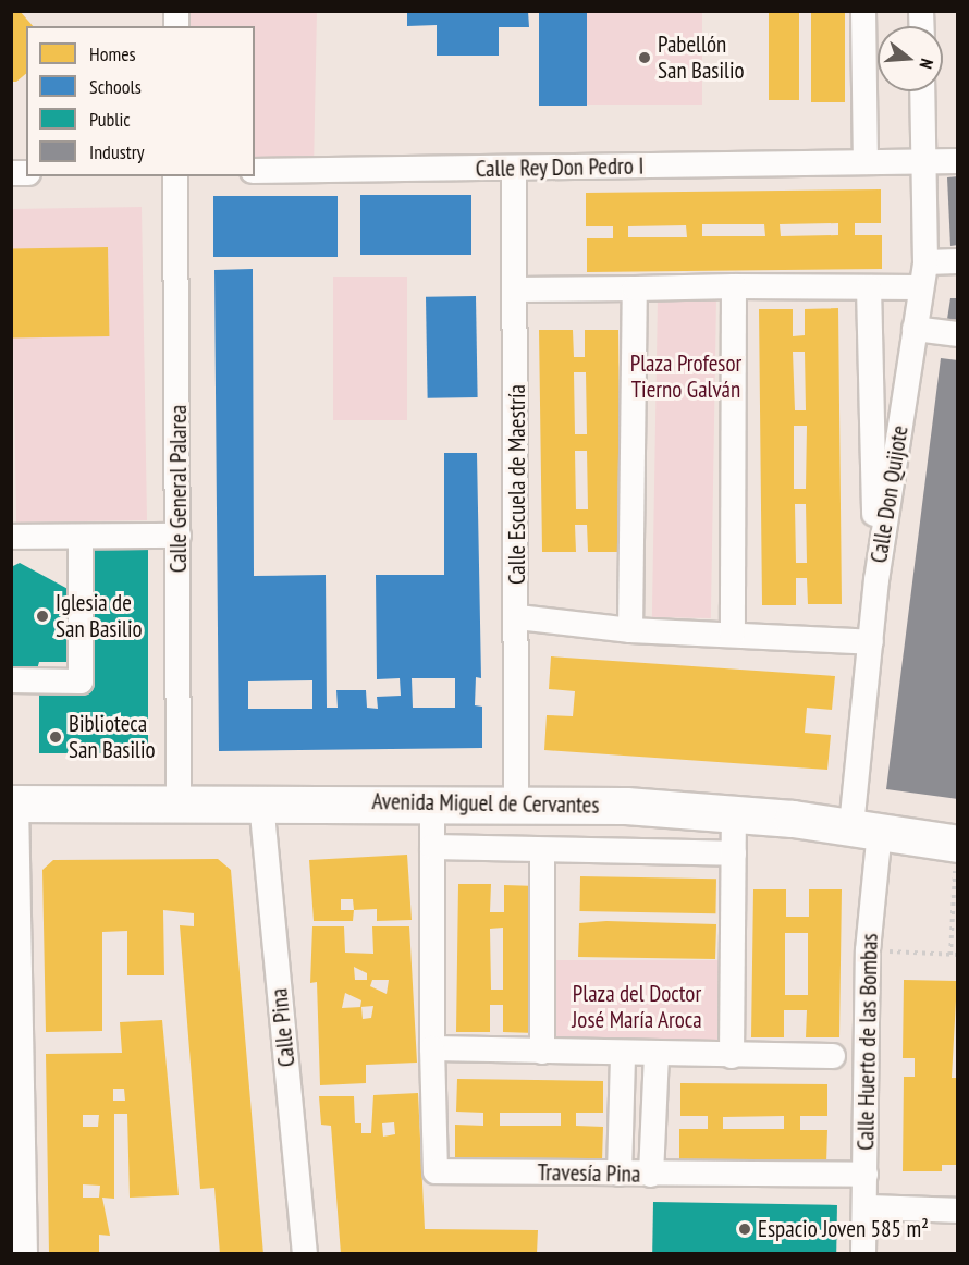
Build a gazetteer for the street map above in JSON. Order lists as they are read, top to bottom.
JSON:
{
  "streets": {
    "main road": ["Avenida Miguel de Cervantes"],
    "street": [
      "Calle Rey Don Pedro I",
      "Calle Escuela de Maestría",
      "Calle General Palarea",
      "Calle Don Quijote",
      "Calle Pina",
      "Calle Huerto de las Bombas",
      "Travesía Pina"
    ]
  },
  "crossings": [
    ["Calle Rey Don Pedro I", "Calle Escuela de Maestría"],
    ["Calle Rey Don Pedro I", "Calle Don Quijote"],
    ["Calle Escuela de Maestría", "Avenida Miguel de Cervantes"],
    ["Calle General Palarea", "Avenida Miguel de Cervantes"],
    ["Calle Don Quijote", "Avenida Miguel de Cervantes"],
    ["Calle Don Quijote", "Calle Huerto de las Bombas"],
    ["Avenida Miguel de Cervantes", "Calle Pina"],
    ["Avenida Miguel de Cervantes", "Calle Huerto de las Bombas"],
    ["Calle Huerto de las Bombas", "Travesía Pina"]
  ],
  "parks": ["Plaza Profesor Tierno Galván", "Plaza del Doctor José María Aroca"],
  "places": [
    "Pabellón San Basilio",
    "Iglesia de San Basilio",
    "Biblioteca San Basilio",
    "Espacio Joven 585 m²"
  ],
  "legend": [
    "Homes",
    "Schools",
    "Public",
    "Industry"
  ],
  "north": "right"
}
